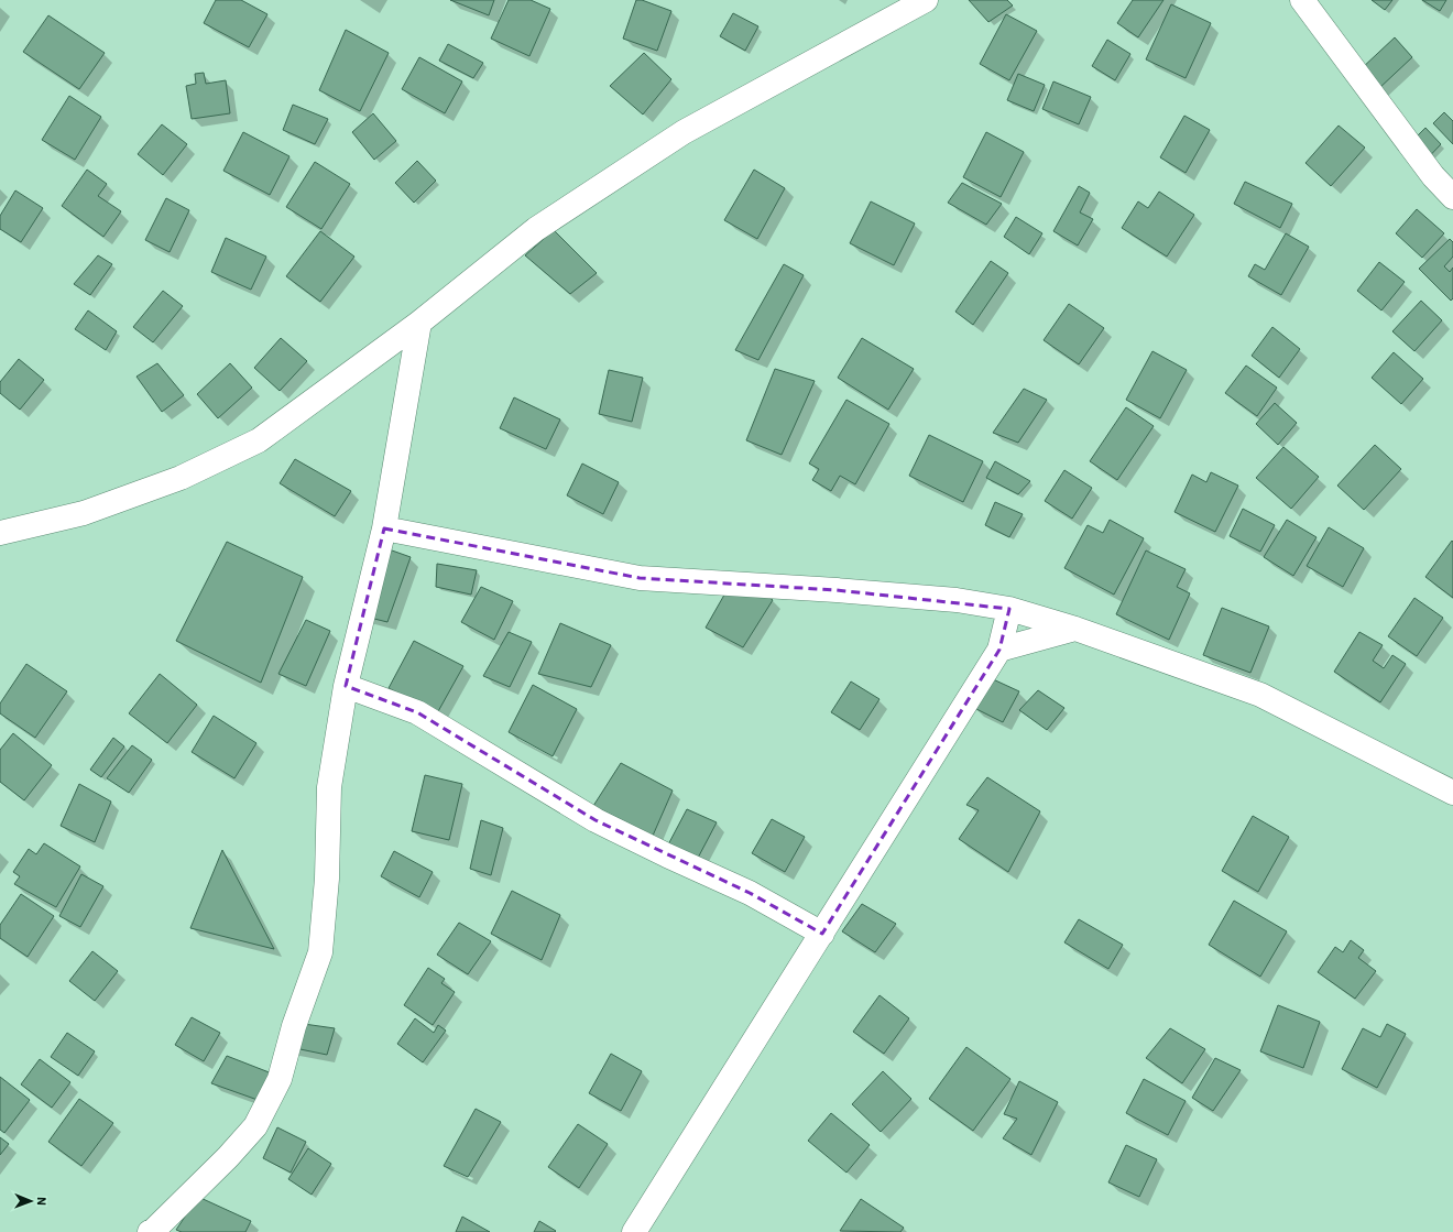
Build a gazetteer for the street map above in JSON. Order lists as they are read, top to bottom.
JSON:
{
  "north": "right"
}
